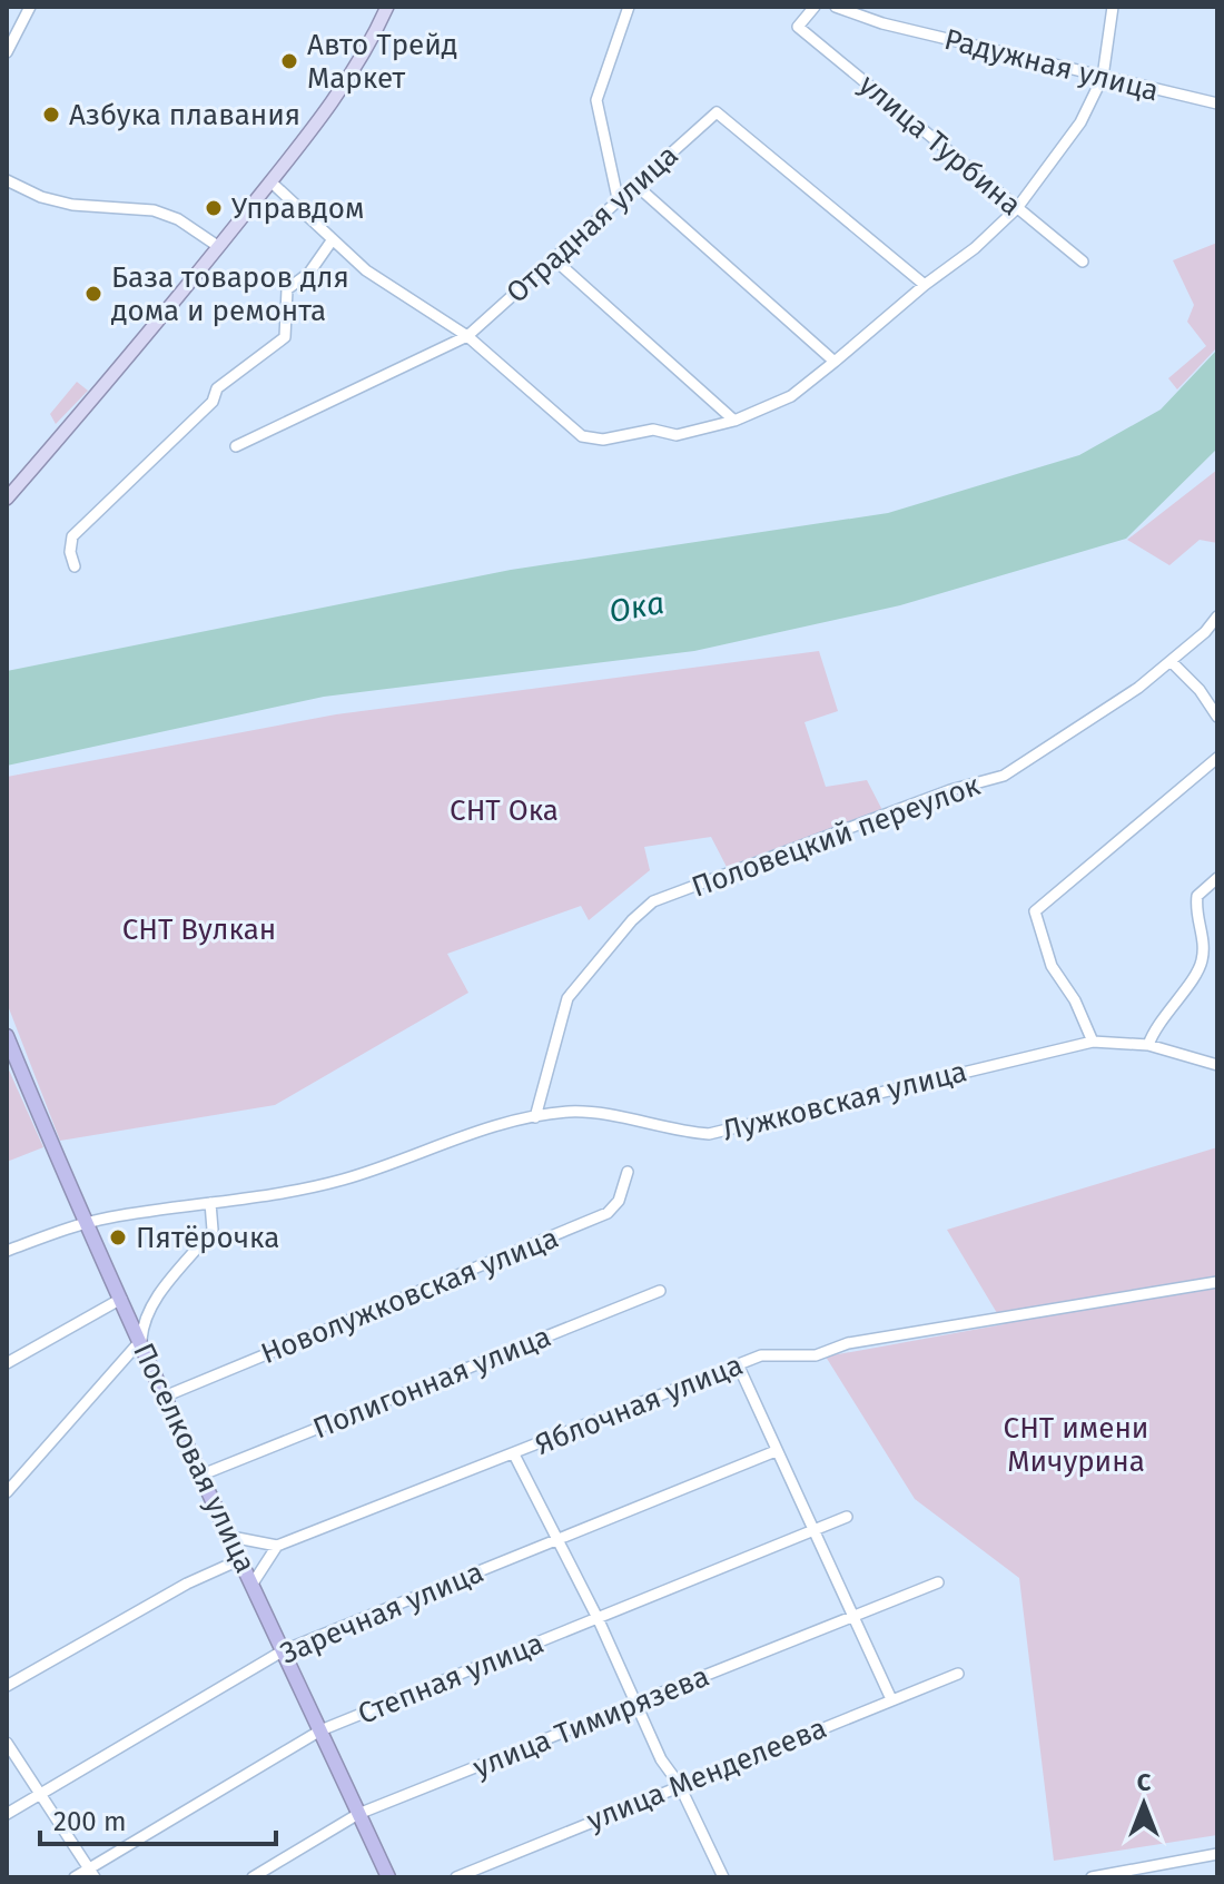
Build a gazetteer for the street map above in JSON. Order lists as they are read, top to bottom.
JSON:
{
  "streets": {
    "highway": ["Поселковая улица"],
    "street": [
      "Радужная улица",
      "улица Турбина",
      "Отрадная улица",
      "Половецкий переулок",
      "Лужковская улица",
      "Новолужковская улица",
      "Полигонная улица",
      "Яблочная улица",
      "Заречная улица",
      "Степная улица",
      "улица Тимирязева",
      "улица Менделеева"
    ]
  },
  "crossings": [
    ["Половецкий переулок", "Лужковская улица"],
    ["Лужковская улица", "Поселковая улица"],
    ["Новолужковская улица", "Поселковая улица"],
    ["Полигонная улица", "Поселковая улица"],
    ["Поселковая улица", "Заречная улица"],
    ["Поселковая улица", "Степная улица"],
    ["Поселковая улица", "улица Тимирязева"]
  ],
  "water": ["Ока"],
  "parks": ["СНТ Ока", "СНТ Вулкан", "СНТ имени Мичурина"],
  "places": [
    "Авто Трейд Маркет",
    "Азбука плавания",
    "Управдом",
    "База товаров для дома и ремонта",
    "Пятёрочка"
  ],
  "scale_bar": "200 m",
  "north": "top"
}
